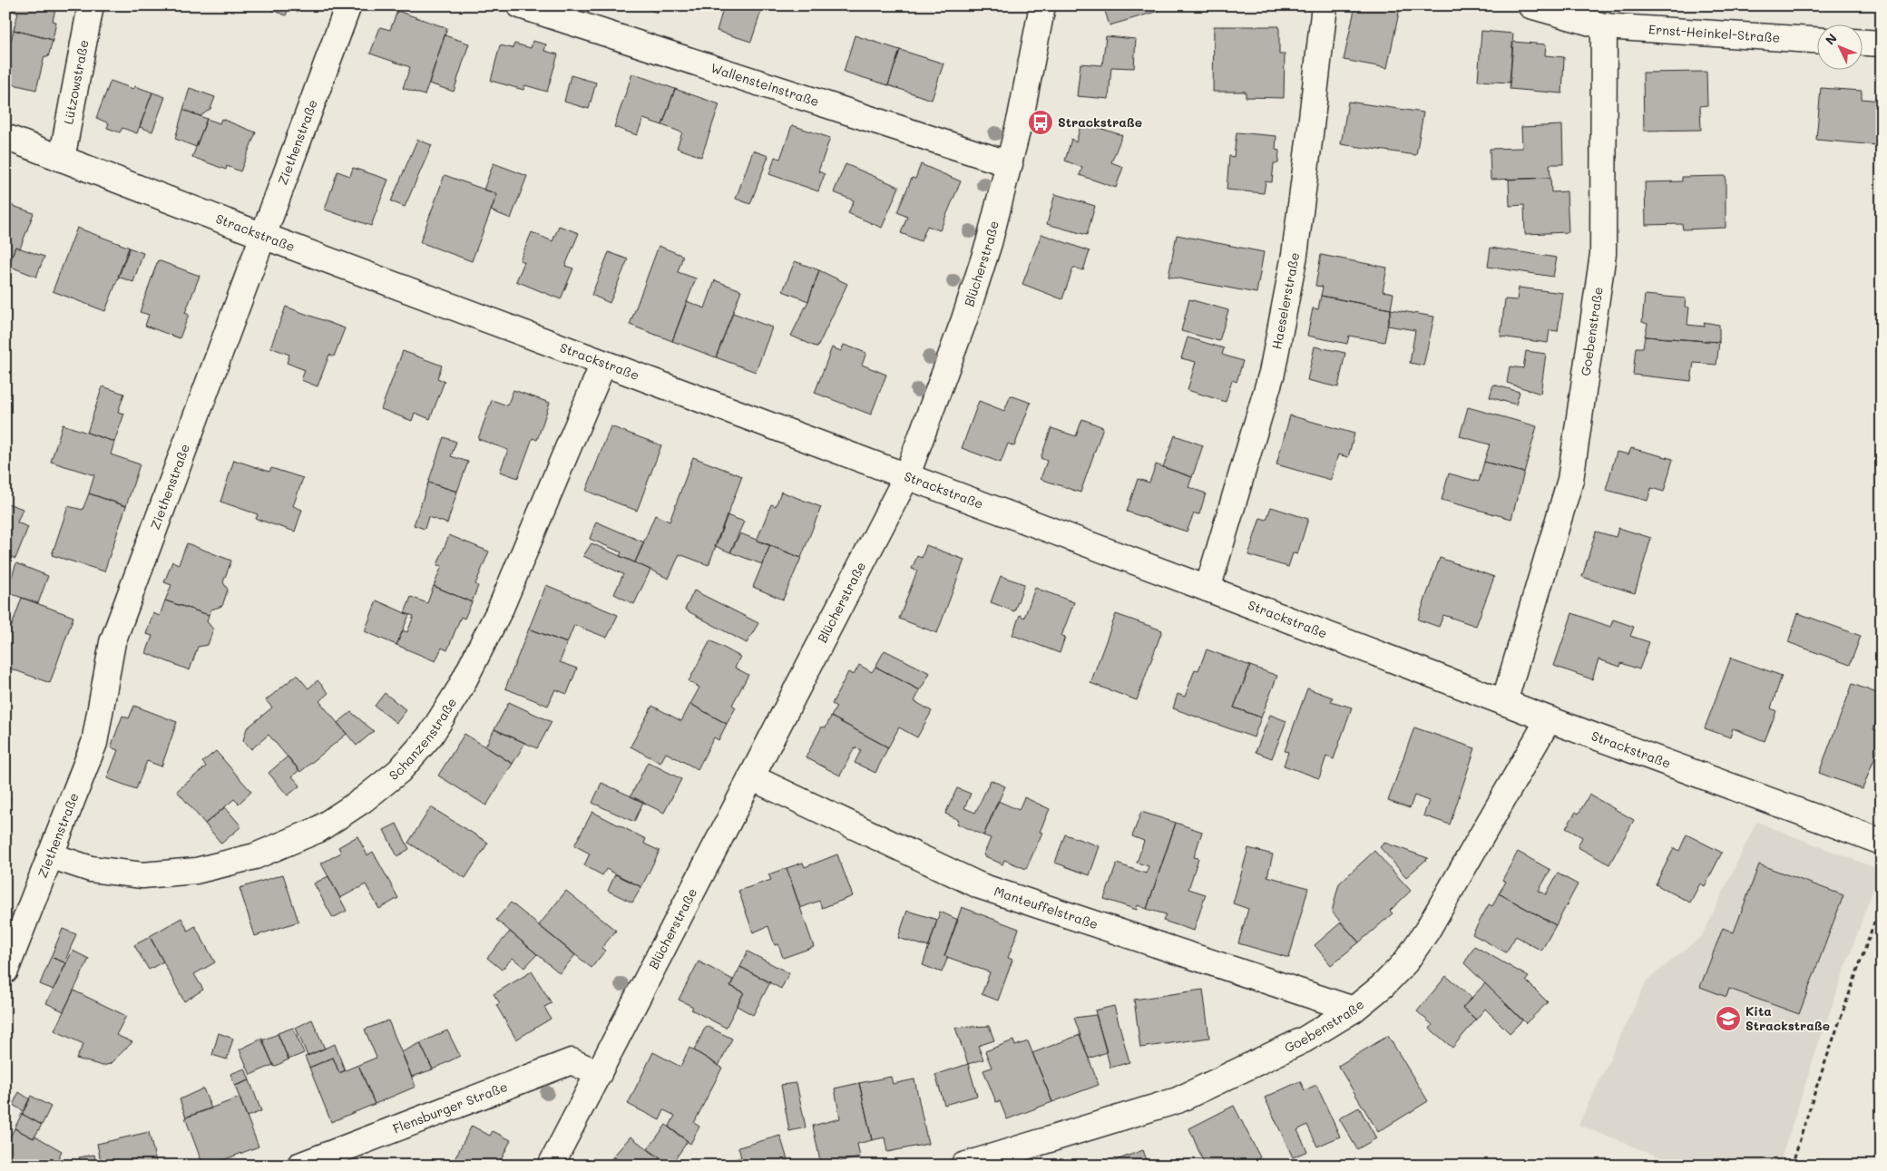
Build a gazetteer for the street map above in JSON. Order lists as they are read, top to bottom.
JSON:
{
  "streets": {
    "street": [
      "Ernst-Heinkel-Straße",
      "Lützowstraße",
      "Wallensteinstraße",
      "Ziethenstraße",
      "Strackstraße",
      "Blücherstraße",
      "Haeselerstraße",
      "Goebenstraße",
      "Schanzenstraße",
      "Manteuffelstraße",
      "Flensburger Straße"
    ]
  },
  "crossings": [
    ["Ernst-Heinkel-Straße", "Goebenstraße"],
    ["Lützowstraße", "Strackstraße"],
    ["Wallensteinstraße", "Blücherstraße"],
    ["Ziethenstraße", "Strackstraße"],
    ["Ziethenstraße", "Schanzenstraße"],
    ["Strackstraße", "Blücherstraße"],
    ["Strackstraße", "Haeselerstraße"],
    ["Strackstraße", "Goebenstraße"],
    ["Strackstraße", "Schanzenstraße"],
    ["Blücherstraße", "Manteuffelstraße"],
    ["Blücherstraße", "Flensburger Straße"],
    ["Goebenstraße", "Manteuffelstraße"]
  ],
  "places": {
    "bus stop": ["Strackstraße"],
    "school or university": ["Kita Strackstraße"]
  },
  "north": "top left"
}
